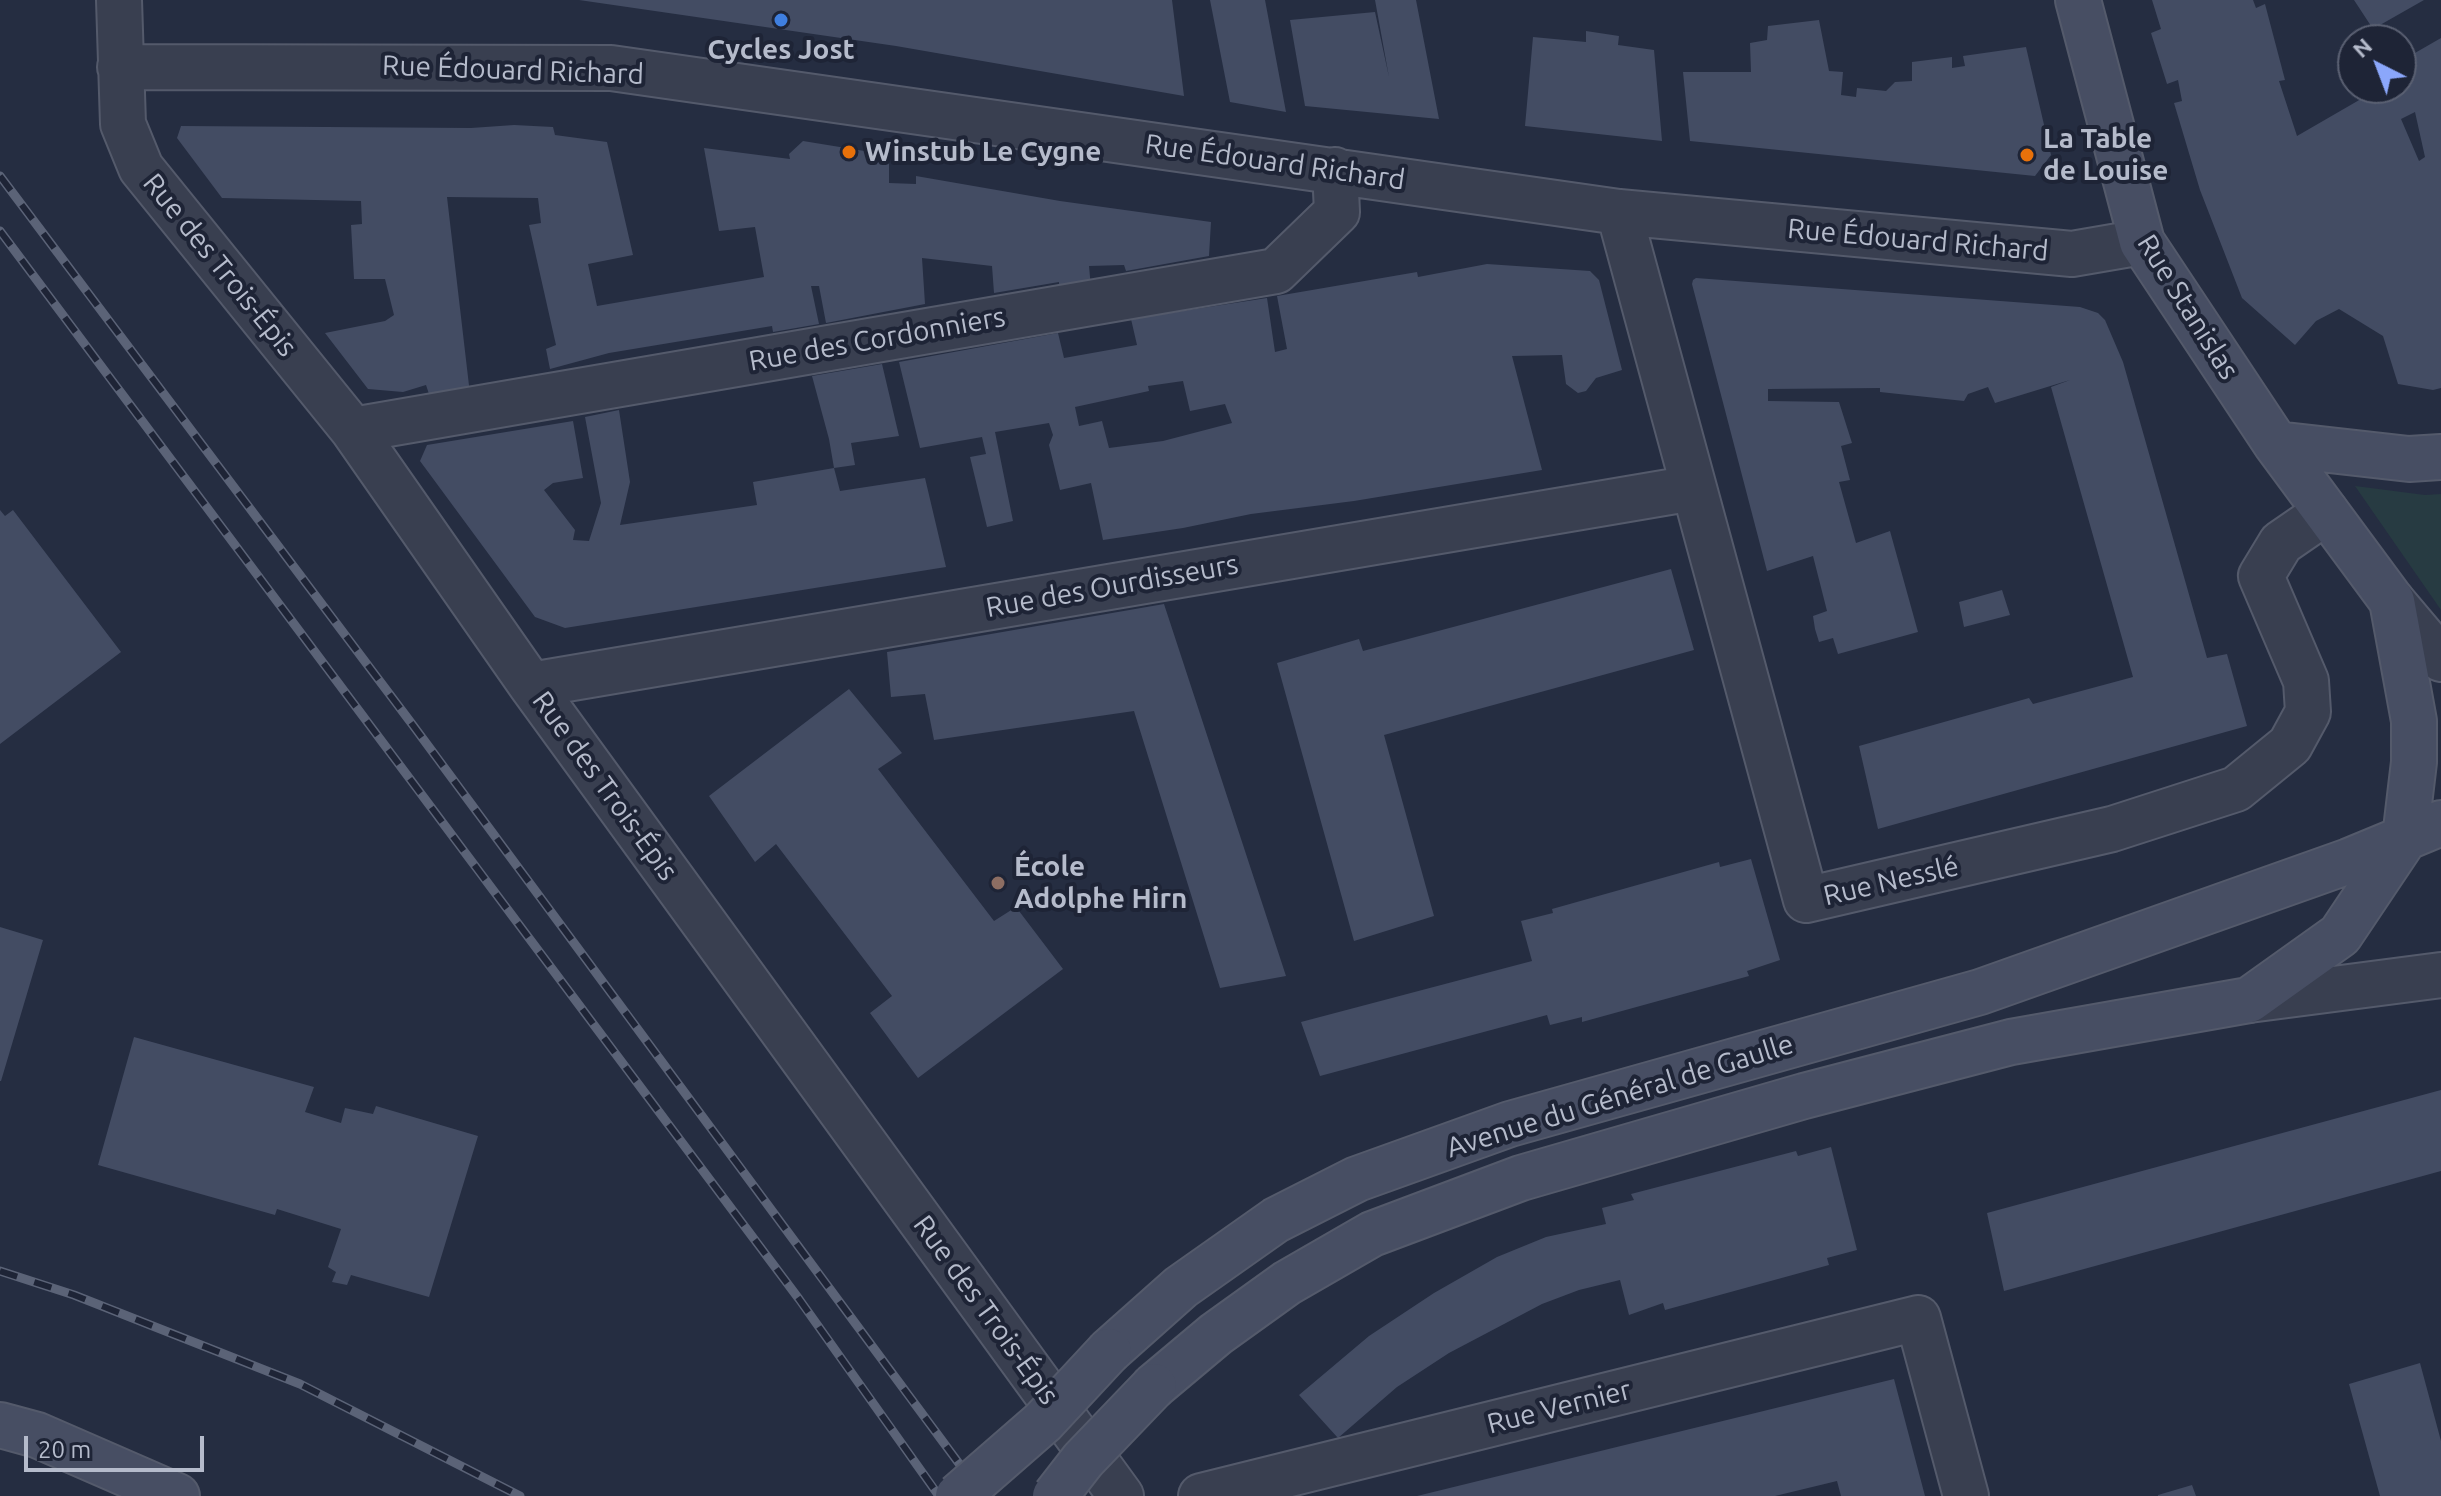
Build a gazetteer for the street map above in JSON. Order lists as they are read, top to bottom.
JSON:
{
  "streets": {
    "main road": ["Rue Stanislas", "Avenue du Général de Gaulle"],
    "street": [
      "Rue Édouard Richard",
      "Rue des Trois-Épis",
      "Rue des Cordonniers",
      "Rue des Ourdisseurs",
      "Rue Nesslé",
      "Rue Vernier"
    ]
  },
  "crossings": [
    ["Rue Édouard Richard", "Rue des Trois-Épis"],
    ["Rue Édouard Richard", "Rue Stanislas"],
    ["Rue Édouard Richard", "Rue des Cordonniers"],
    ["Rue Édouard Richard", "Rue Nesslé"],
    ["Rue des Trois-Épis", "Rue des Cordonniers"],
    ["Rue des Trois-Épis", "Rue des Ourdisseurs"],
    ["Rue Stanislas", "Rue Nesslé"],
    ["Rue des Ourdisseurs", "Rue Nesslé"]
  ],
  "places": [
    "Cycles Jost",
    "Winstub Le Cygne",
    "La Table de Louise",
    "École Adolphe Hirn"
  ],
  "scale_bar": "20 m",
  "north": "top left"
}
